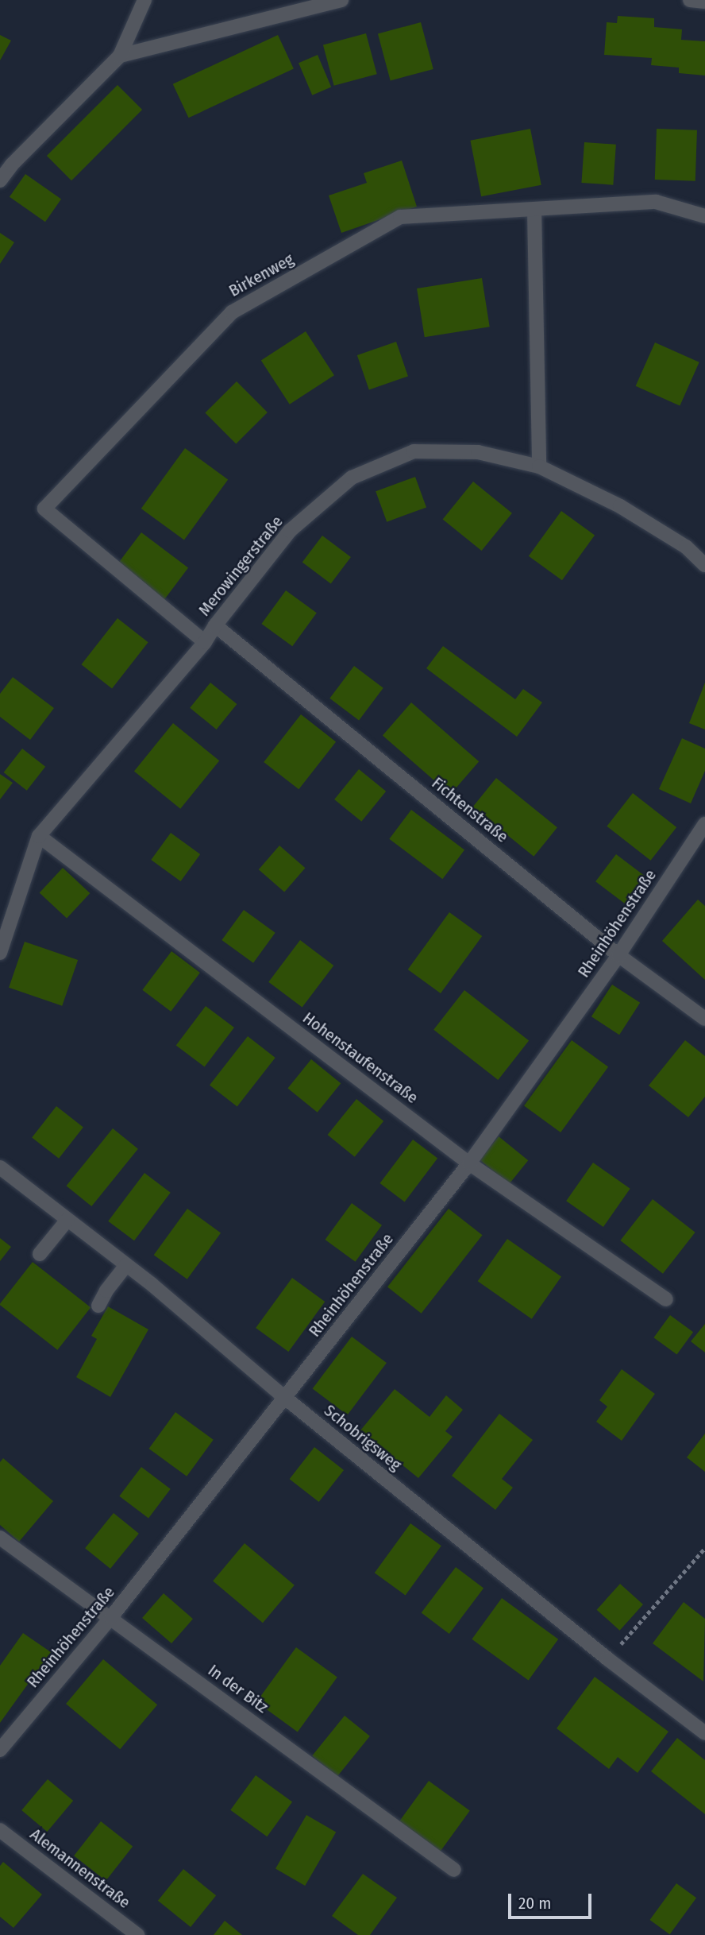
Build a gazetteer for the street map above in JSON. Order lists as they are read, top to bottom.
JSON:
{
  "streets": {
    "street": [
      "Birkenweg",
      "Merowingerstraße",
      "Fichtenstraße",
      "Rheinhöhenstraße",
      "Hohenstaufenstraße",
      "Schobrigsweg",
      "In der Bitz",
      "Alemannenstraße"
    ]
  },
  "crossings": [
    ["Birkenweg", "Merowingerstraße"],
    ["Merowingerstraße", "Fichtenstraße"],
    ["Merowingerstraße", "Hohenstaufenstraße"],
    ["Fichtenstraße", "Rheinhöhenstraße"],
    ["Rheinhöhenstraße", "Hohenstaufenstraße"],
    ["Rheinhöhenstraße", "Schobrigsweg"],
    ["Rheinhöhenstraße", "In der Bitz"]
  ],
  "scale_bar": "20 m"
}
